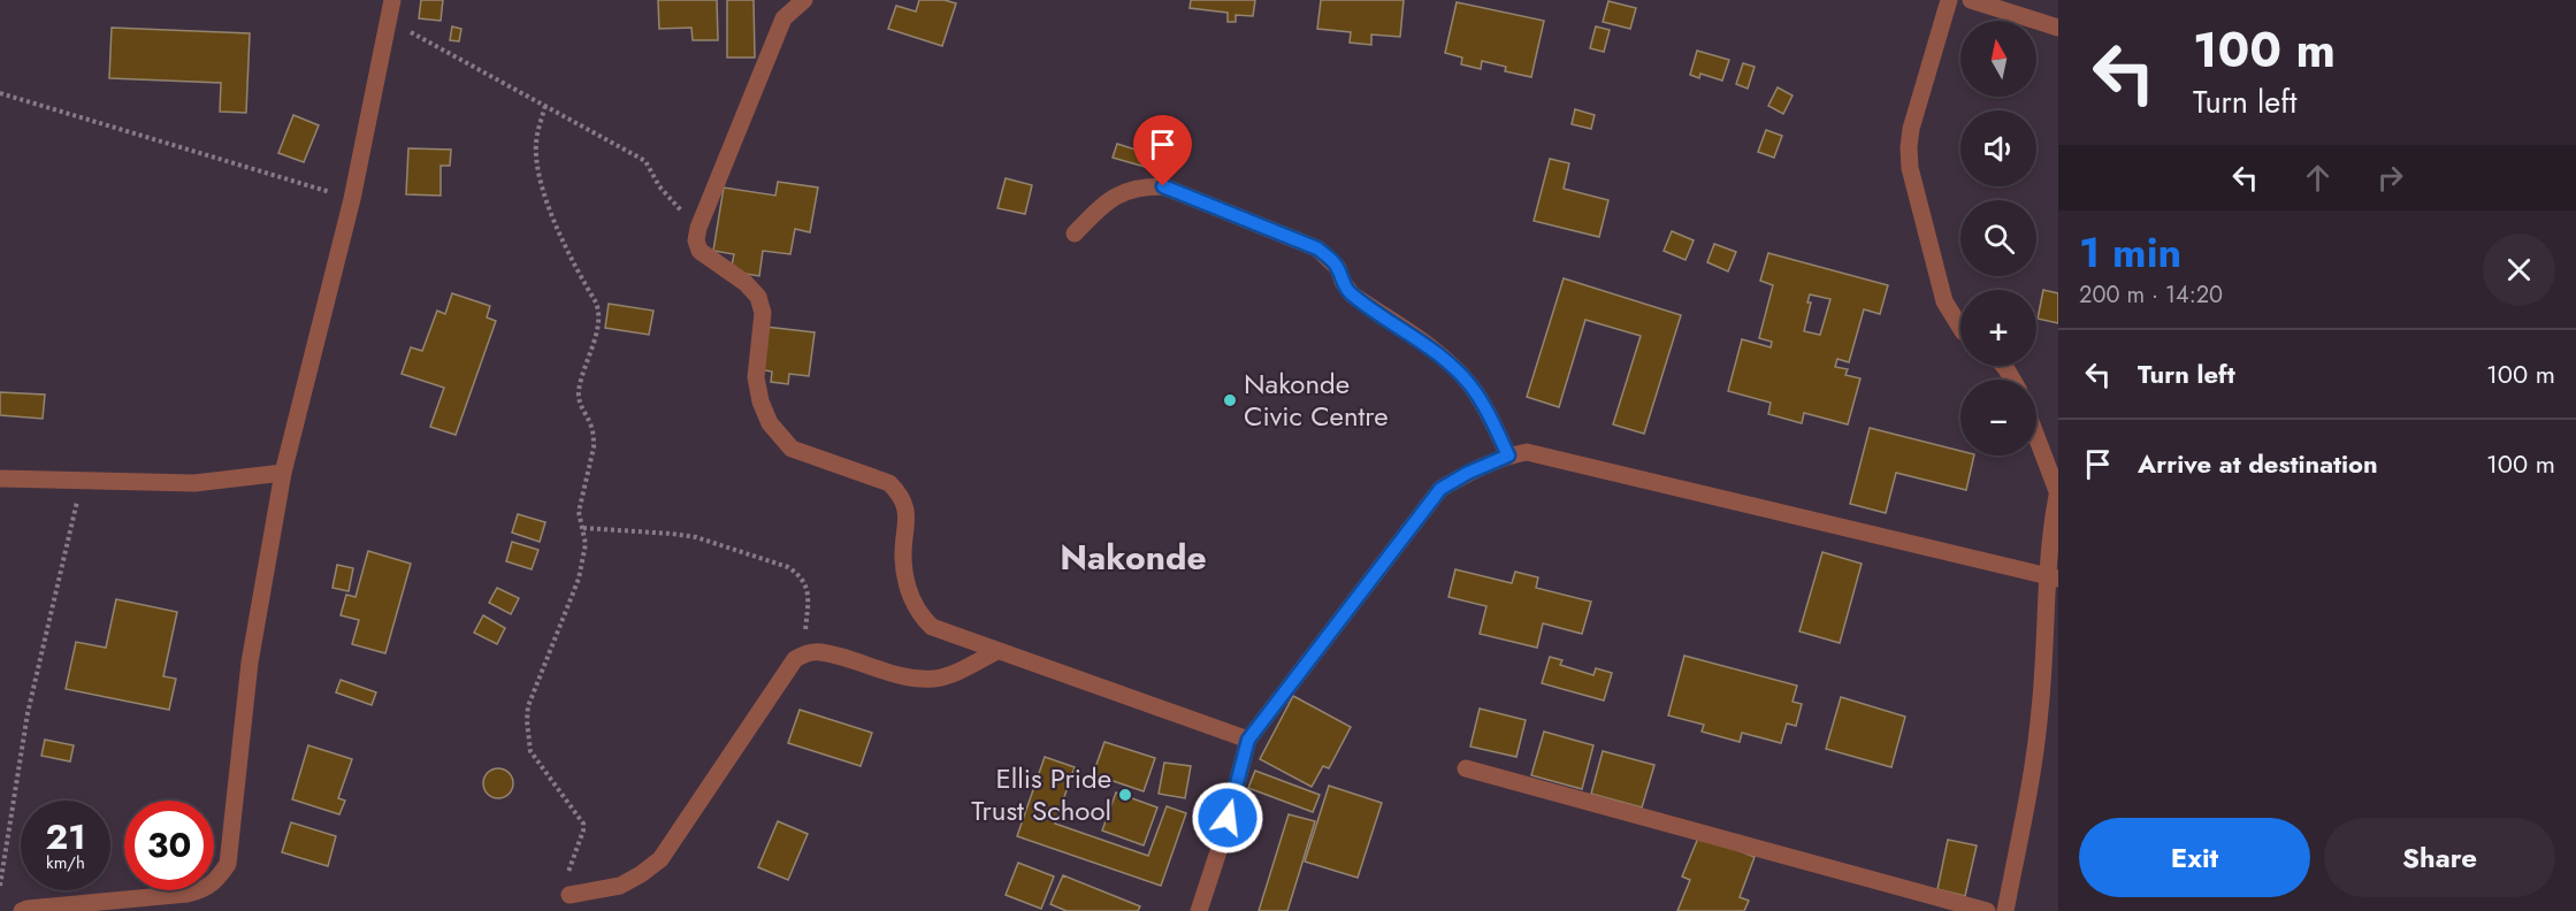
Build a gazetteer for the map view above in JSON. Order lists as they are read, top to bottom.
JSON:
{
  "districts": ["Nakonde"],
  "places": ["Nakonde Civic Centre", "Ellis Pride Trust School"],
  "north": "top",
  "page": {
    "turn": ["100 m", "Turn left"],
    "map_buttons": ["+", "−"],
    "heading": ["1 min", "200 m · 14:20"],
    "list": [
      {
        "name": "Turn left",
        "value": "100 m"
      },
      {
        "name": "Arrive at destination",
        "value": "100 m"
      }
    ],
    "speed": "21 km/h",
    "limit": "30",
    "buttons": ["Exit", "Share"]
  }
}
